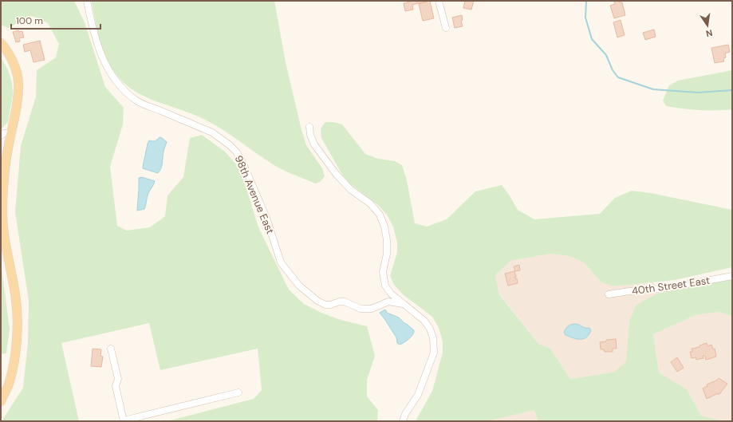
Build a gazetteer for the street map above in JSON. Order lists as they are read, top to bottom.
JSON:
{
  "streets": {
    "street": ["98th Avenue East", "40th Street East"]
  },
  "scale_bar": "100 m",
  "north": "bottom"
}
